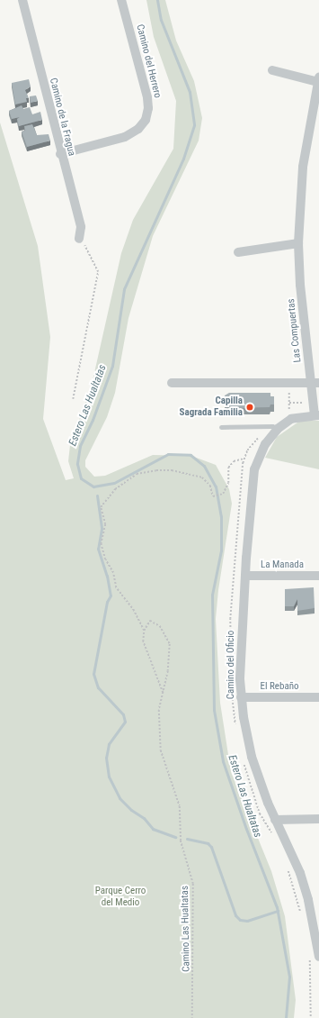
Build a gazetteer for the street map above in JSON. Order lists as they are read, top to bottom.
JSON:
{
  "streets": {
    "street": [
      "Camino del Herrero",
      "Camino de la Fragua",
      "Las Compuertas",
      "La Manada",
      "Camino del Oficio",
      "El Rebaño"
    ],
    "path": ["Camino Las Hualtatas"]
  },
  "crossings": [
    ["Camino del Herrero", "Camino de la Fragua"],
    ["Las Compuertas", "Camino del Oficio"],
    ["La Manada", "Camino del Oficio"],
    ["Camino del Oficio", "El Rebaño"]
  ],
  "water": ["Estero Las Hualtatas"],
  "parks": ["Parque Cerro del Medio"],
  "places": ["Capilla Sagrada Familia"]
}
